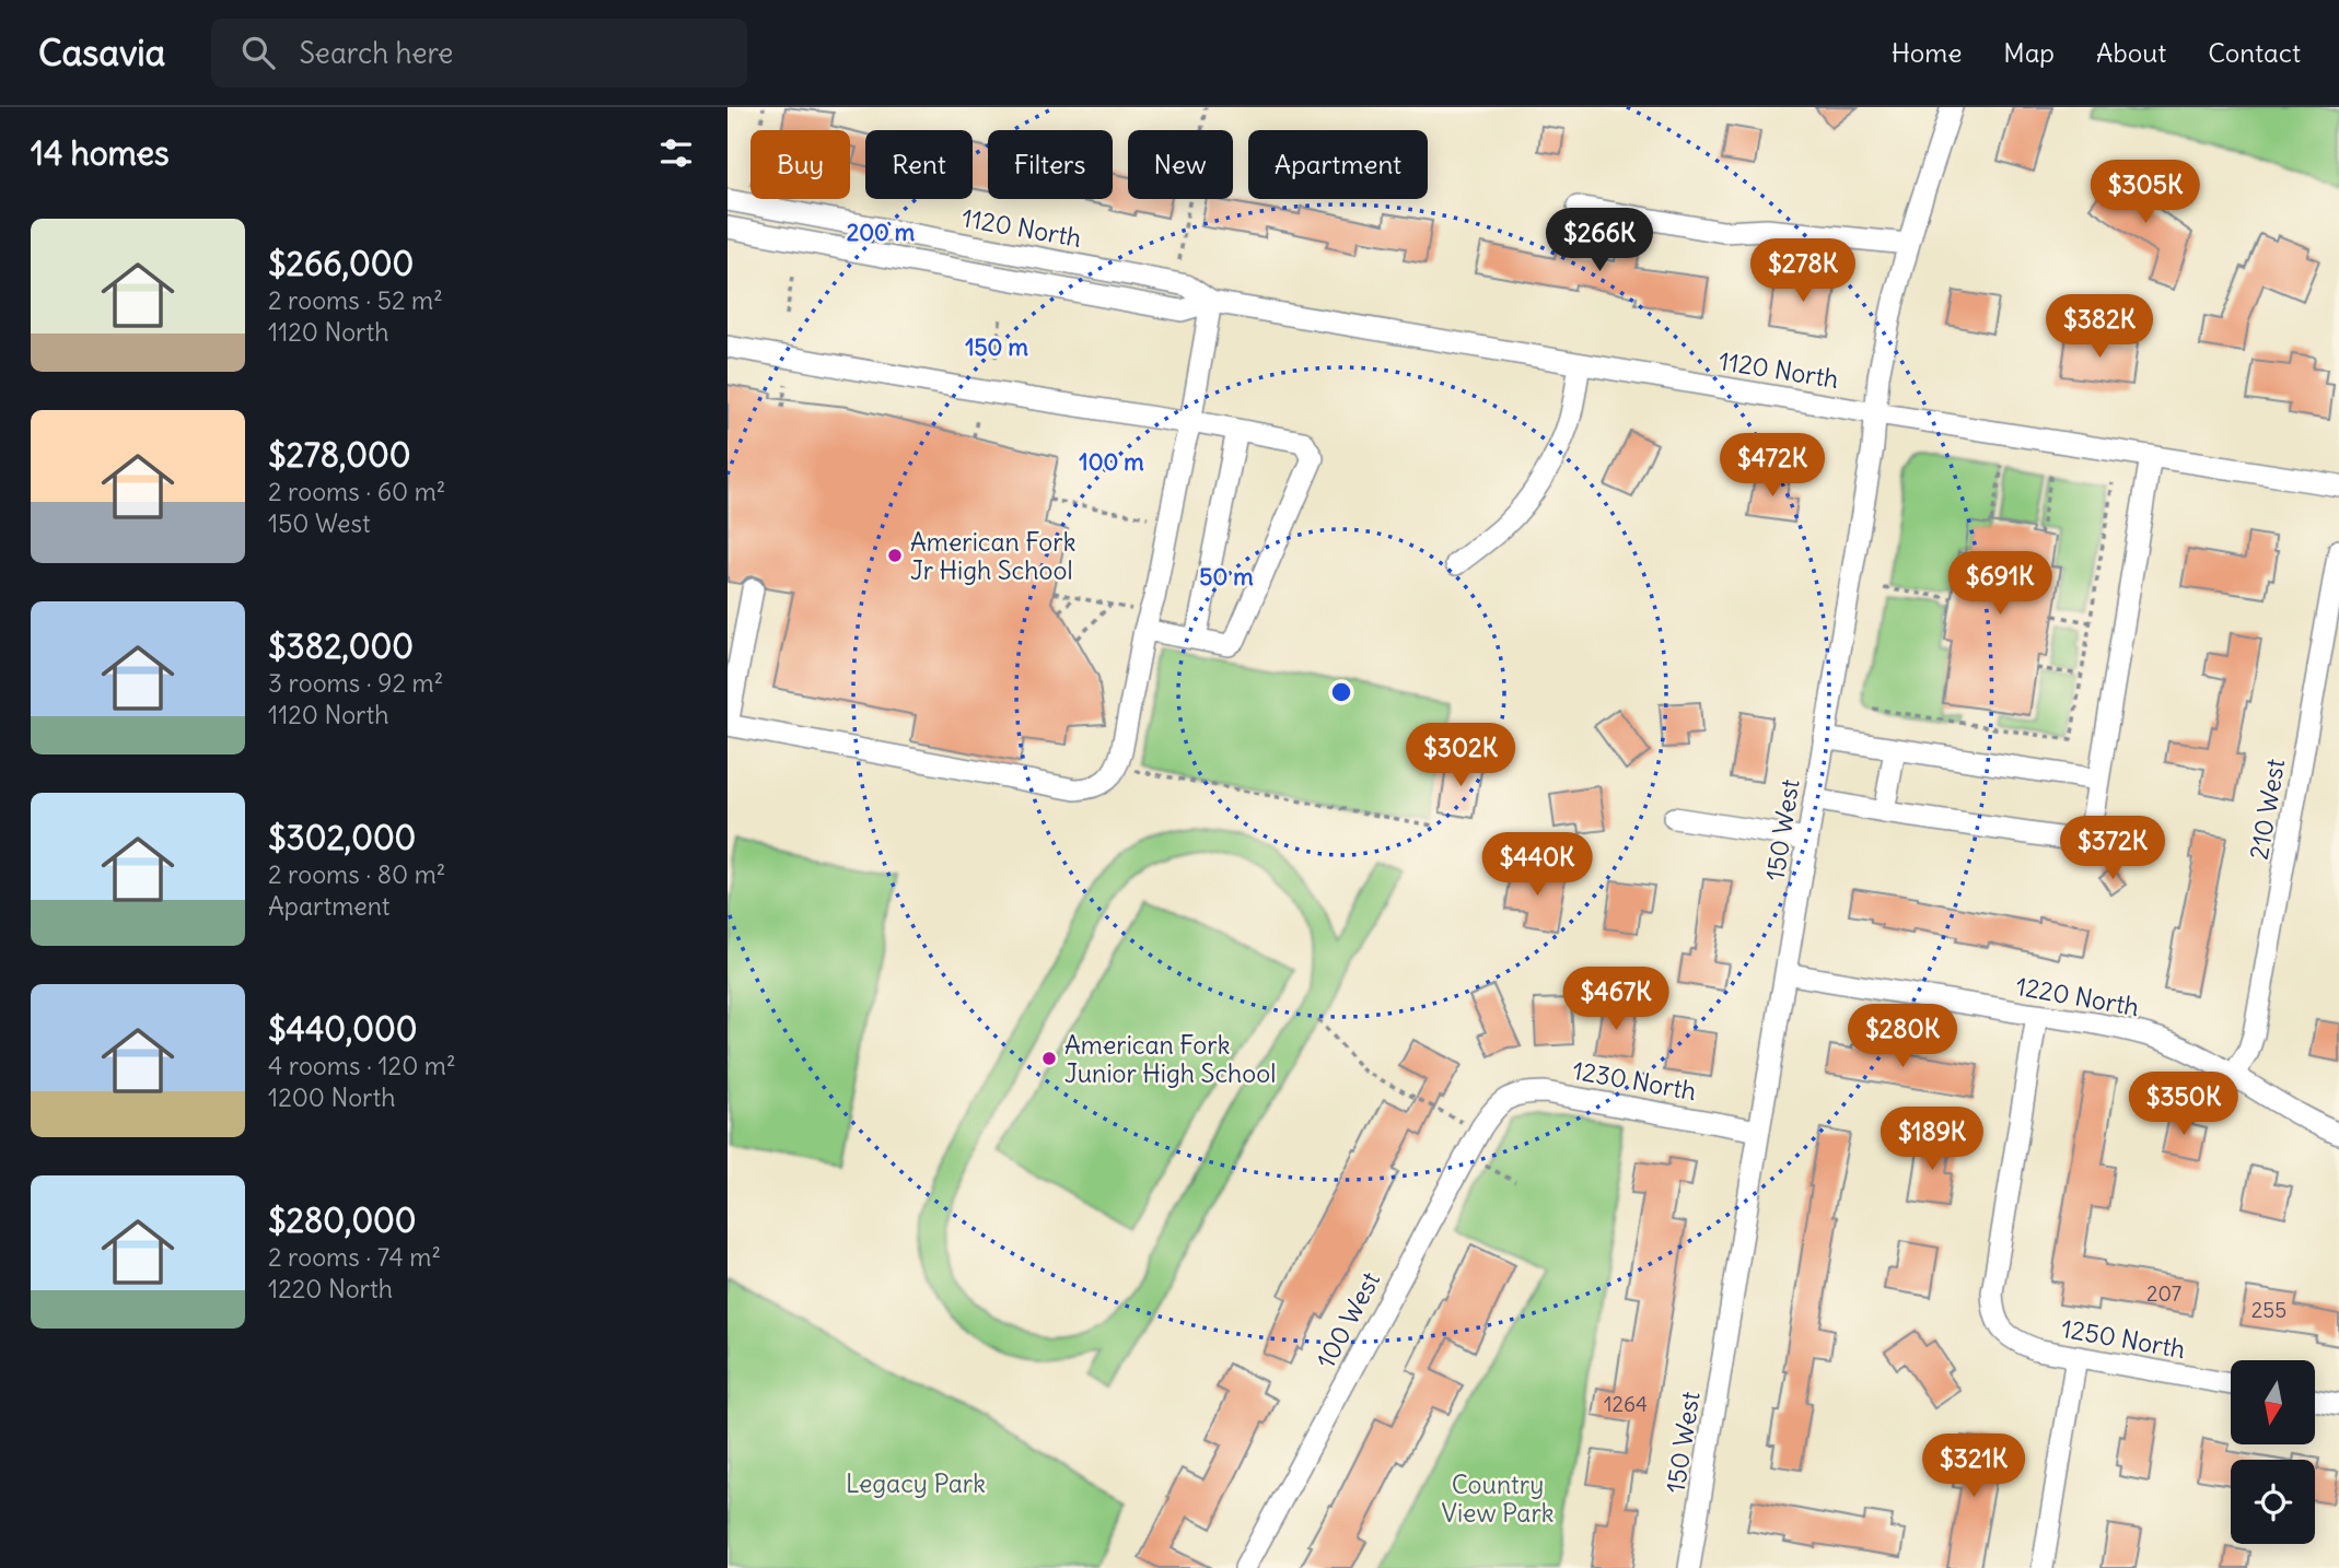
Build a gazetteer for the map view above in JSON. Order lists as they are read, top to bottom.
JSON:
{
  "streets": {
    "street": [
      "1120 North",
      "210 West",
      "150 West",
      "1220 North",
      "1230 North",
      "100 West",
      "1250 North"
    ]
  },
  "crossings": [
    ["1120 North", "150 West"],
    ["210 West", "1220 North"],
    ["150 West", "1220 North"],
    ["150 West", "1230 North"],
    ["1220 North", "1250 North"],
    ["1230 North", "100 West"]
  ],
  "parks": ["Legacy Park", "Country View Park"],
  "places": ["American Fork Jr High School", "American Fork Junior High School"],
  "house_numbers": ["207", "255", "1264"],
  "north": "bottom",
  "page": {
    "header": "Casavia",
    "search": "Search here",
    "nav": [
      "Home",
      "Map",
      "About",
      "Contact"
    ],
    "heading": "14 homes",
    "chip": [
      "Buy",
      "Rent",
      "Filters",
      "New",
      "Apartment"
    ],
    "price": [
      "$305K",
      "$266K",
      "$278K",
      "$382K",
      "$472K",
      "$691K",
      "$302K",
      "$372K",
      "$440K",
      "$467K",
      "$280K",
      "$350K",
      "$189K",
      "$321K"
    ],
    "list": [
      {
        "name": "$266,000",
        "note": "2 rooms · 52 m² · 1120 North"
      },
      {
        "name": "$278,000",
        "note": "2 rooms · 60 m² · 150 West"
      },
      {
        "name": "$382,000",
        "note": "3 rooms · 92 m² · 1120 North"
      },
      {
        "name": "$302,000",
        "note": "2 rooms · 80 m² · Apartment"
      },
      {
        "name": "$440,000",
        "note": "4 rooms · 120 m² · 1200 North"
      },
      {
        "name": "$280,000",
        "note": "2 rooms · 74 m² · 1220 North"
      }
    ]
  },
  "rings": [
    "200 m",
    "150 m",
    "100 m",
    "50 m"
  ]
}
